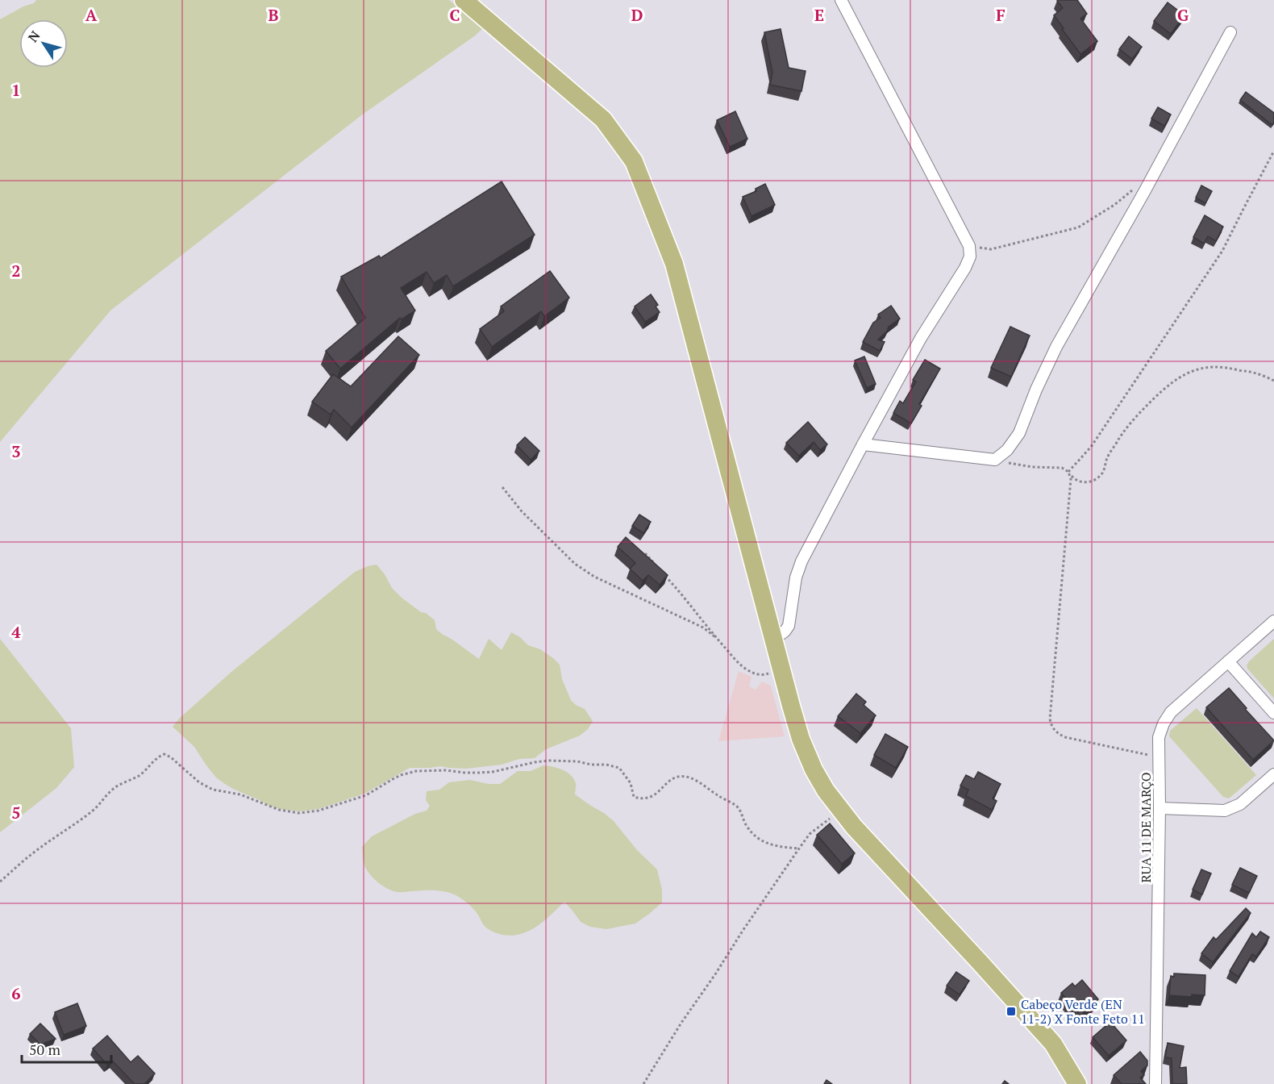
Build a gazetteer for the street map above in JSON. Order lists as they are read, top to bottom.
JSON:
{
  "streets": {
    "street": ["RUA 11 DE MARÇO"]
  },
  "places": {
    "transit": ["Cabeço Verde (EN 11-2) X Fonte Feto 11"]
  },
  "scale_bar": "50 m",
  "north": "top left",
  "grid": {
    "columns": [
      "A",
      "B",
      "C",
      "D",
      "E",
      "F",
      "G"
    ],
    "rows": [
      "1",
      "2",
      "3",
      "4",
      "5",
      "6"
    ]
  }
}
